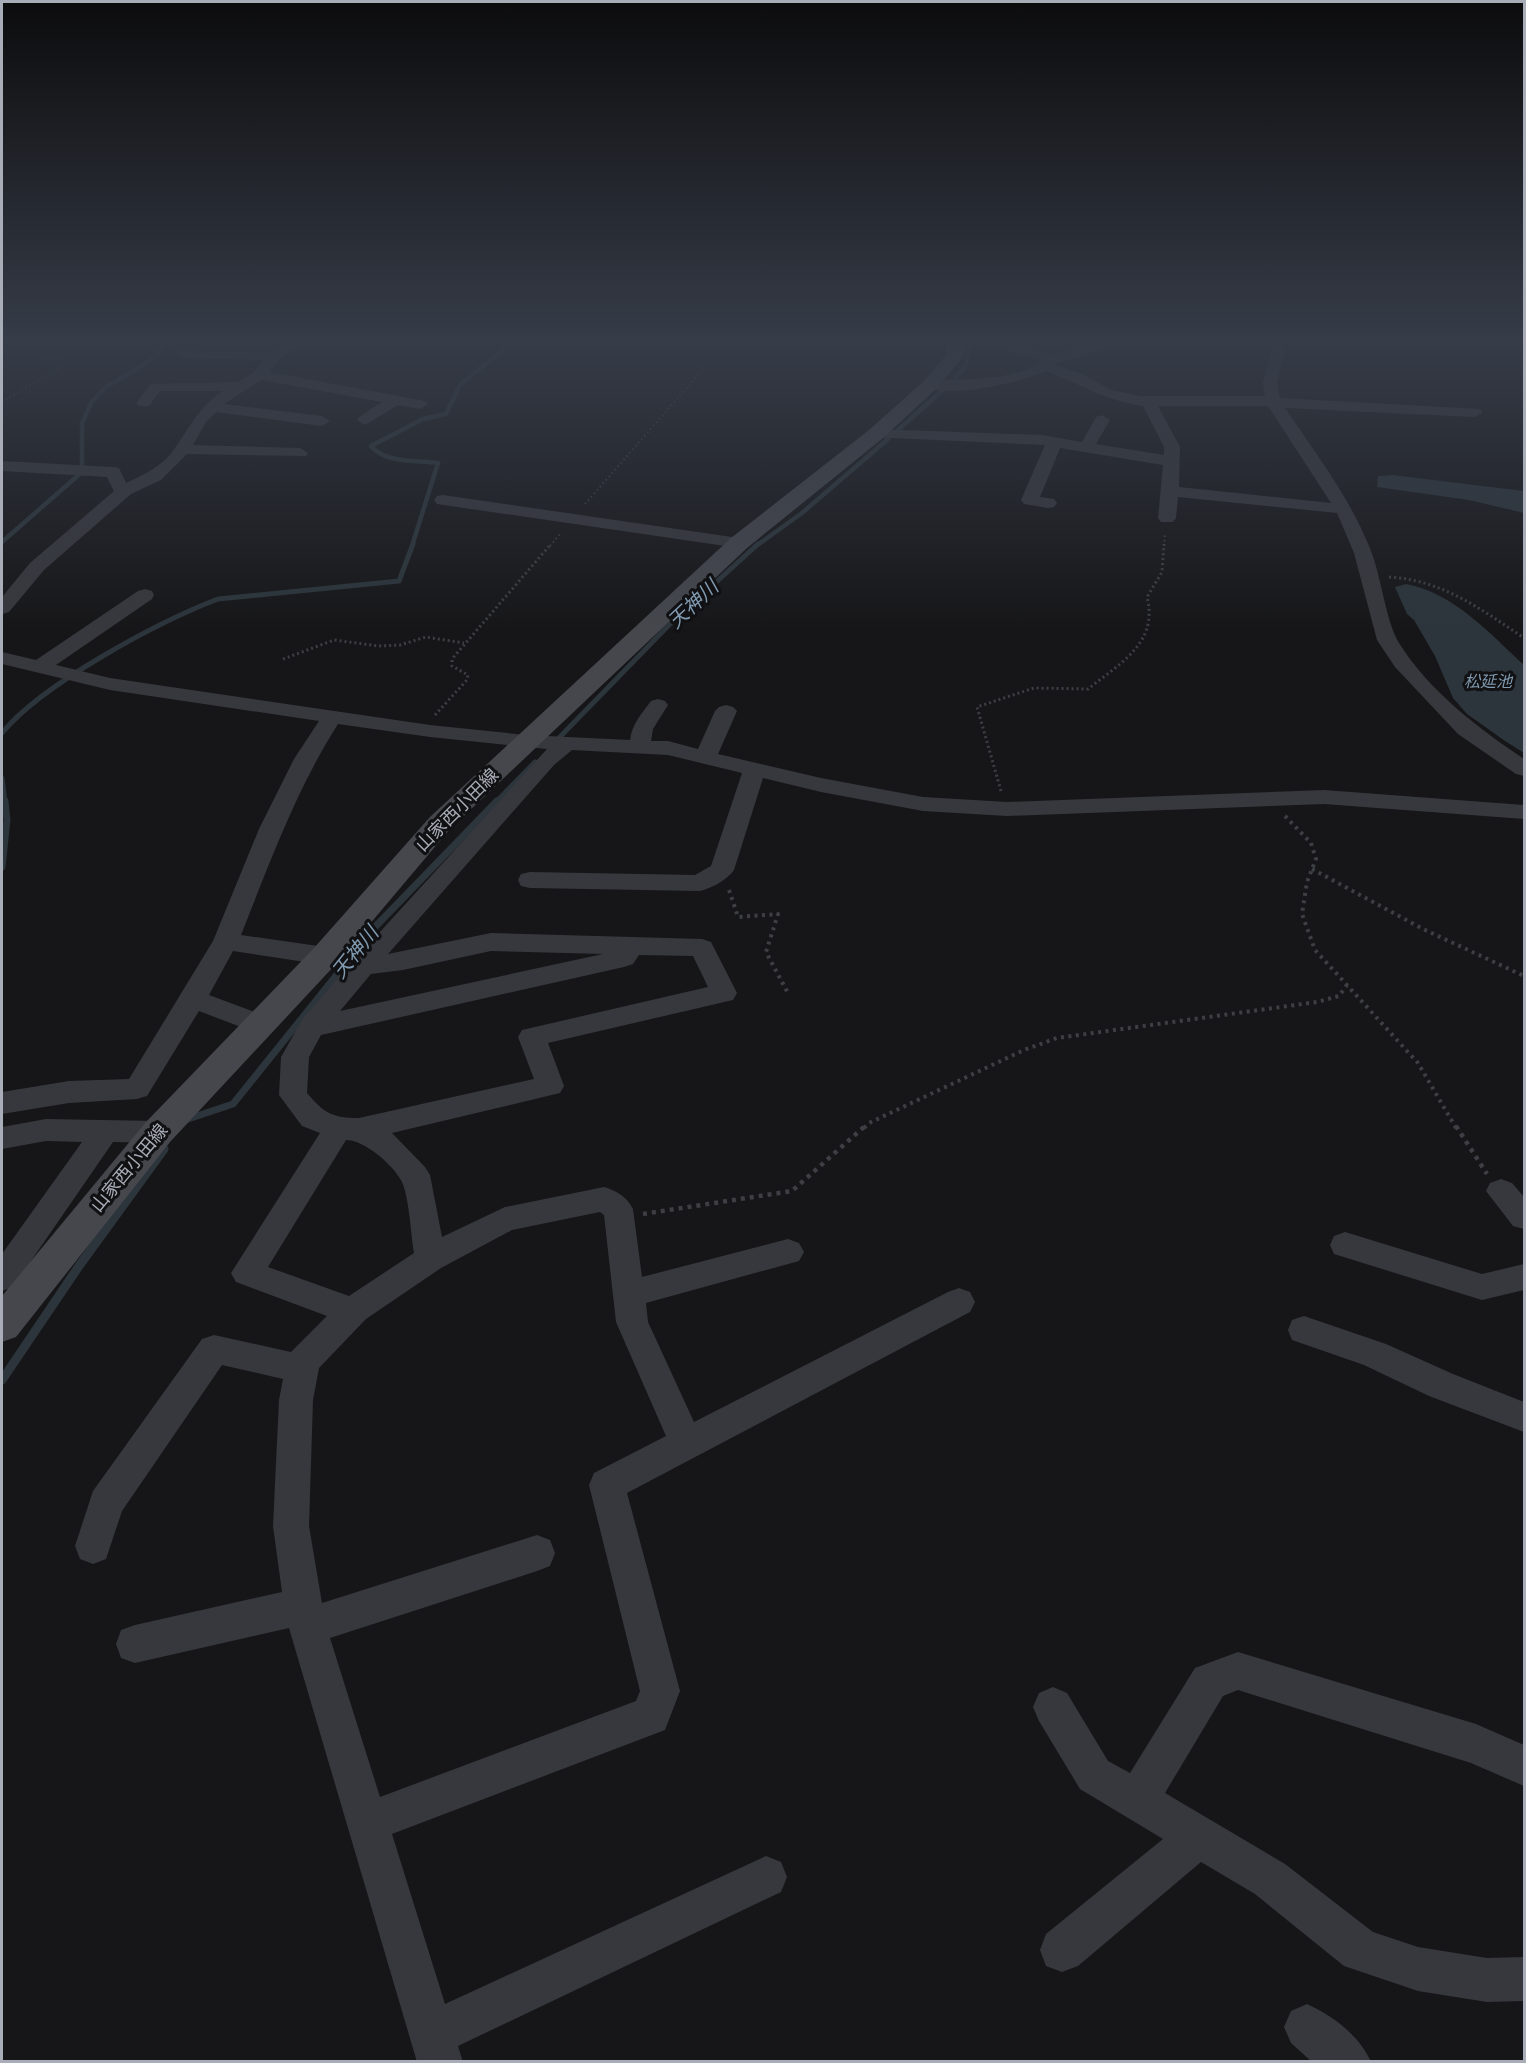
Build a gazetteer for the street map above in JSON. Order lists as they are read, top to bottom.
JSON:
{
  "streets": {
    "main road": ["山家西小田線"]
  },
  "water": ["天神川", "松延池"]
}
